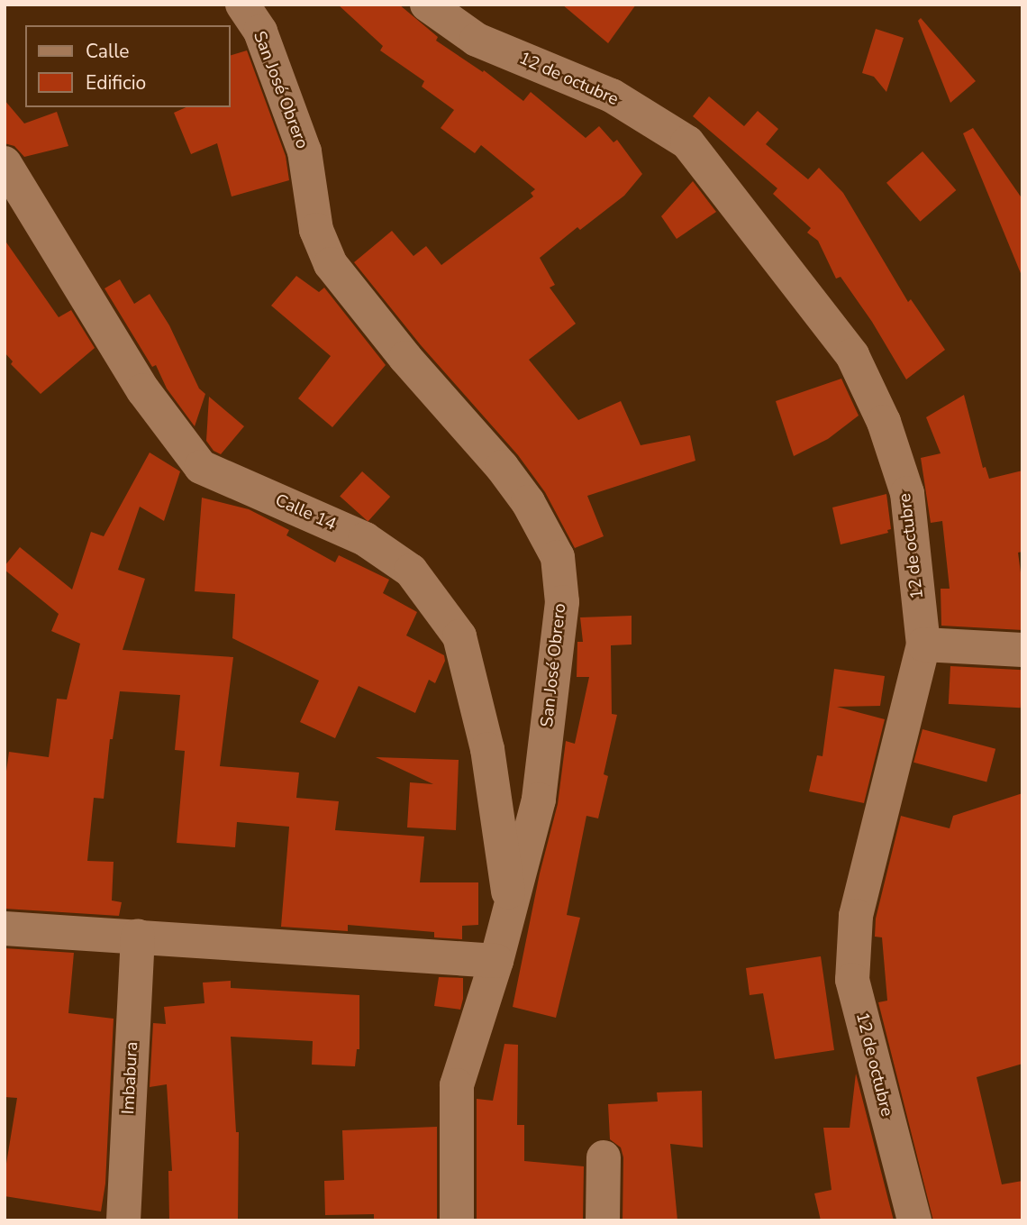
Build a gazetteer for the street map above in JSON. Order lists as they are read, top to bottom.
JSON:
{
  "streets": {
    "street": [
      "12 de octubre",
      "San José Obrero",
      "Calle 14",
      "Imbabura"
    ]
  },
  "crossings": [
    ["San José Obrero", "Calle 14"]
  ],
  "legend": ["Calle", "Edificio"]
}
